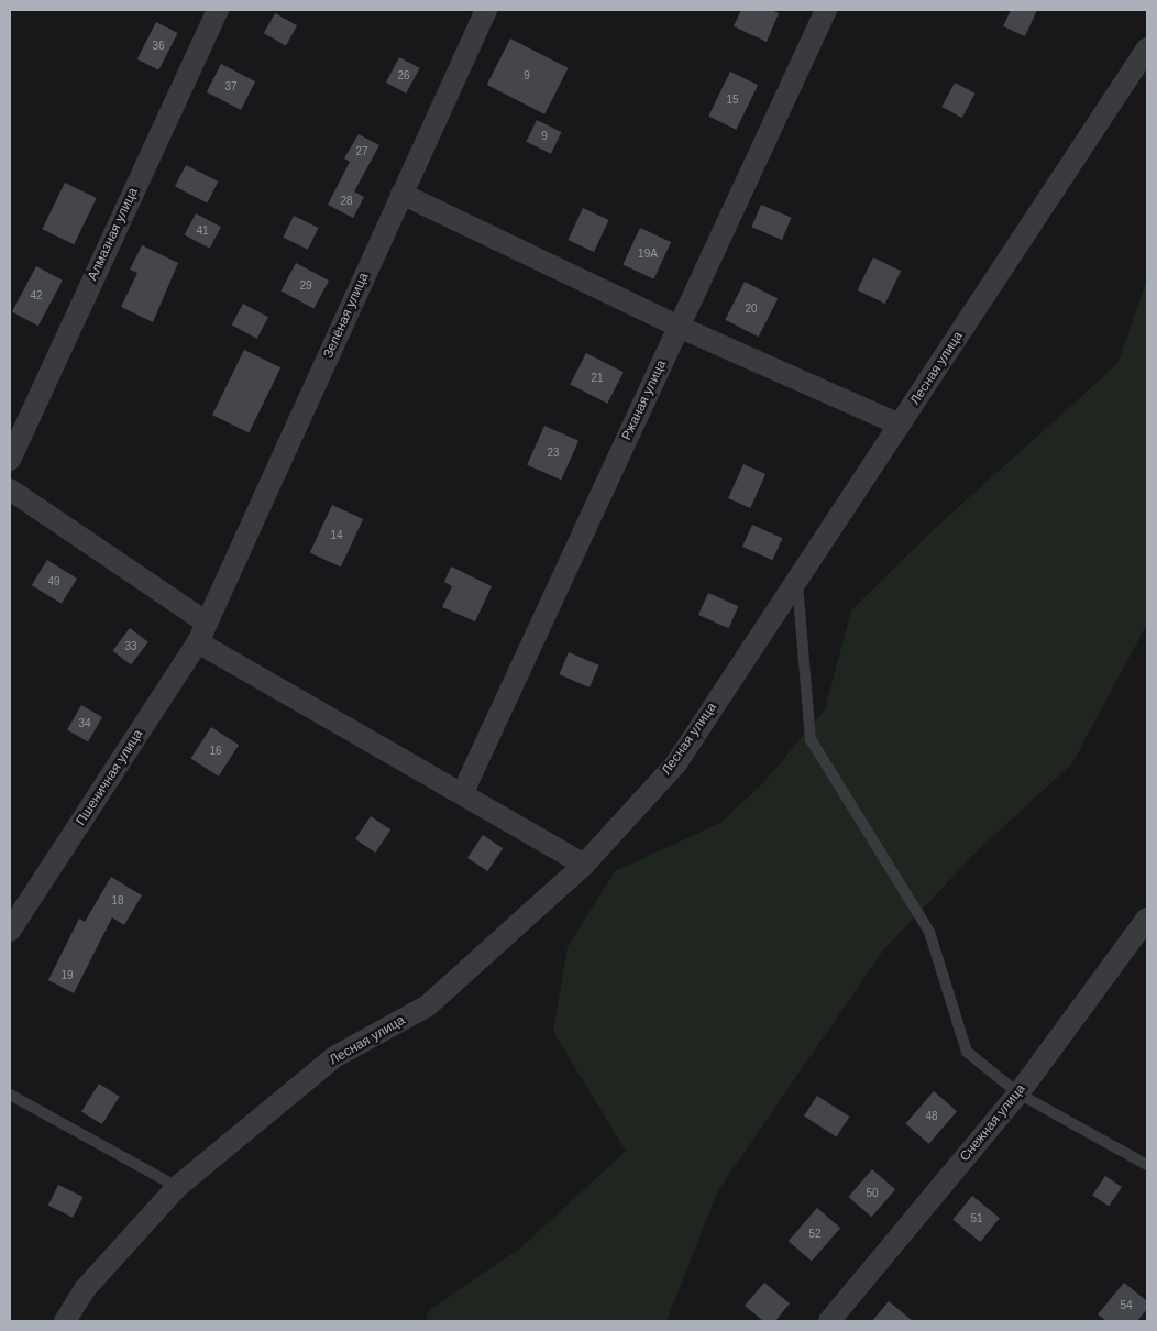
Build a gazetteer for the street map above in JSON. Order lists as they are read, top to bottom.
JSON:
{
  "streets": {
    "street": [
      "Алмазная улица",
      "Зелёная улица",
      "Лесная улица",
      "Ржаная улица",
      "Пшеничная улица",
      "Снежная улица"
    ]
  },
  "crossings": [
    ["Зелёная улица", "Пшеничная улица"]
  ],
  "house_numbers": [
    "36",
    "26",
    "9",
    "37",
    "15",
    "9",
    "27",
    "28",
    "41",
    "19А",
    "29",
    "42",
    "20",
    "21",
    "23",
    "14",
    "49",
    "33",
    "34",
    "16",
    "18",
    "19",
    "48",
    "50",
    "51",
    "52",
    "54"
  ]
}
